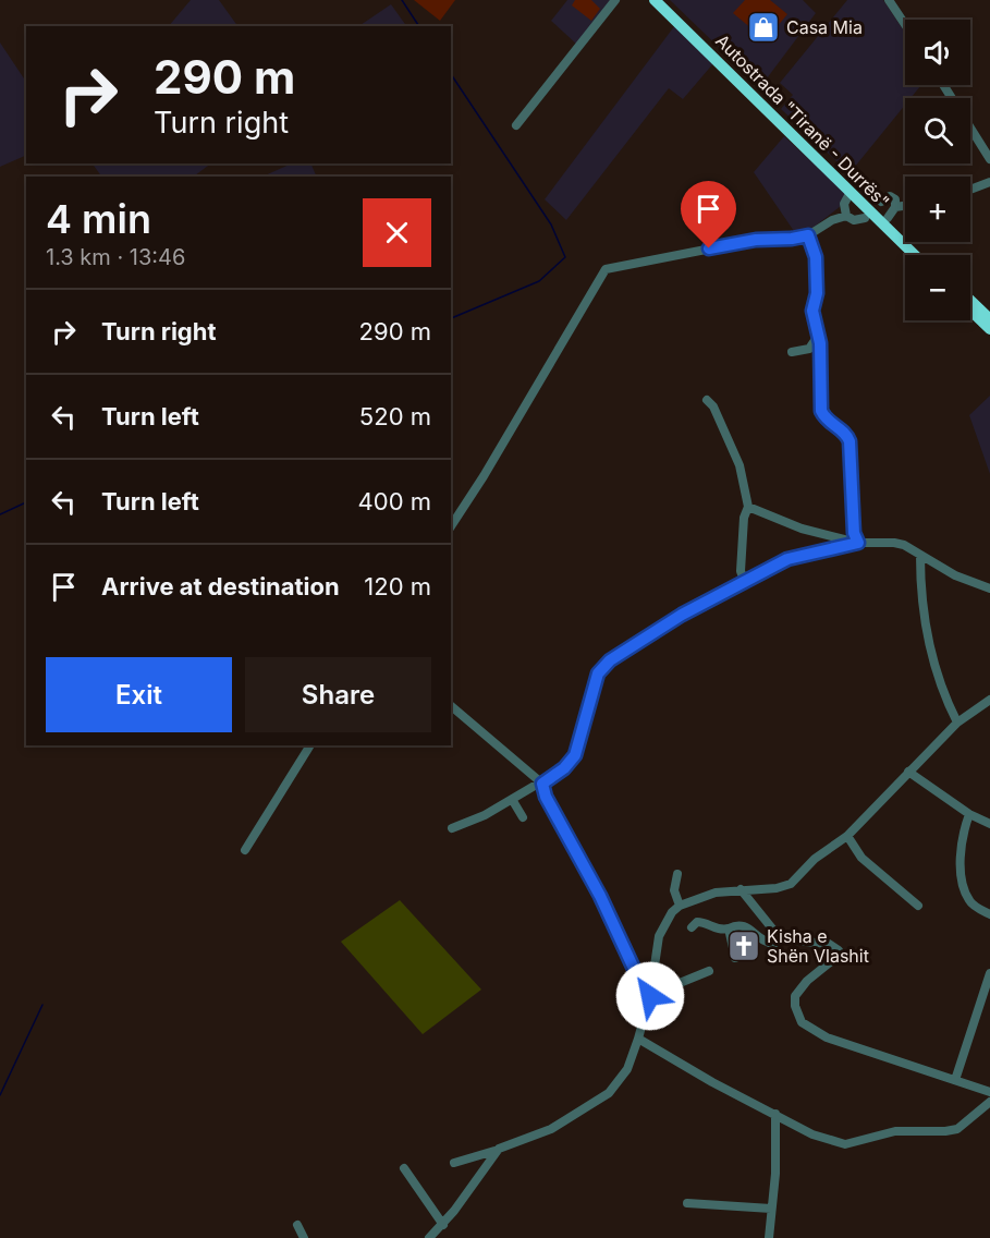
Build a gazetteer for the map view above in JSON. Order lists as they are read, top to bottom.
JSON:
{
  "streets": {
    "highway": ["Autostrada \"Tiranë - Durrës\""]
  },
  "places": {
    "shop": ["Casa Mia"],
    "church": ["Kisha e Shën Vlashit"]
  },
  "page": {
    "map_buttons": ["+", "−"],
    "turn": ["290 m", "Turn right"],
    "heading": ["4 min", "1.3 km · 13:46"],
    "list": [
      {
        "name": "Turn right",
        "value": "290 m"
      },
      {
        "name": "Turn left",
        "value": "520 m"
      },
      {
        "name": "Turn left",
        "value": "400 m"
      },
      {
        "name": "Arrive at destination",
        "value": "120 m"
      }
    ],
    "buttons": ["Exit", "Share"]
  }
}
